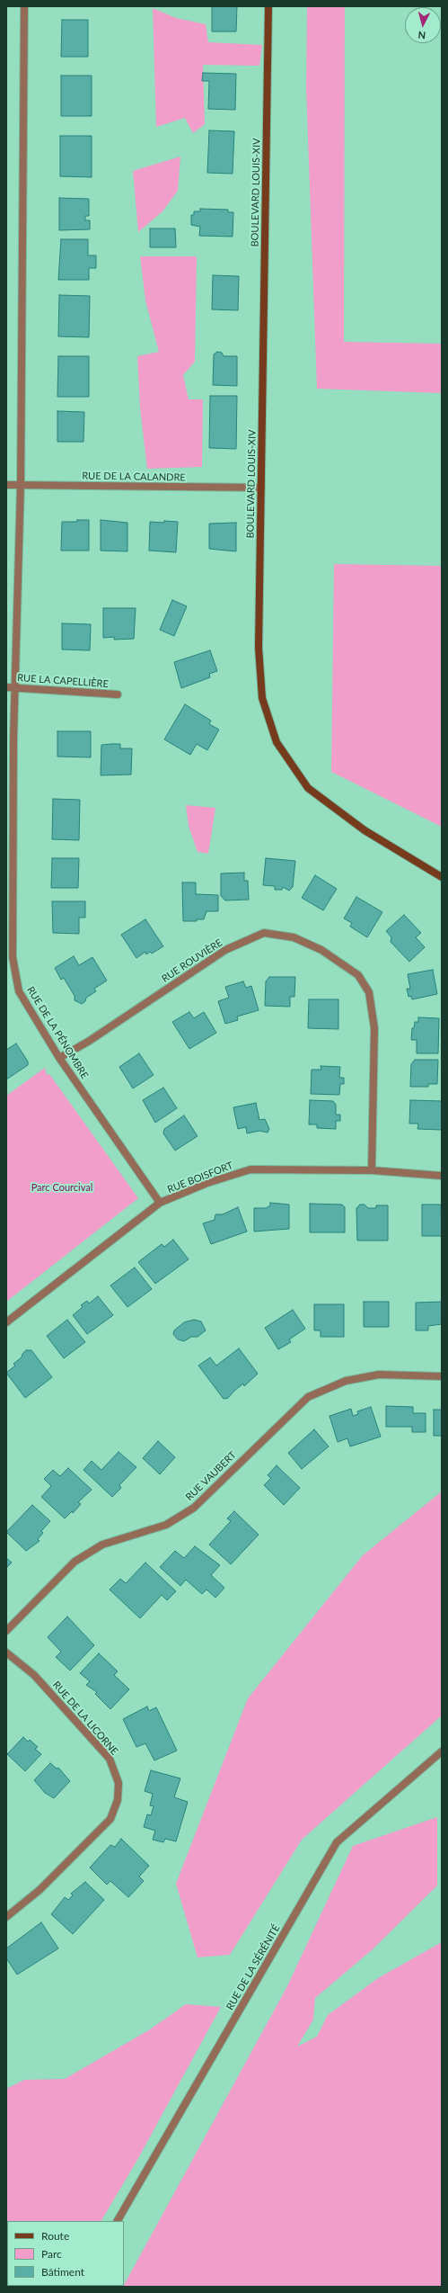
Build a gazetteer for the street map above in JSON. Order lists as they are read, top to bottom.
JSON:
{
  "streets": {
    "main road": ["BOULEVARD LOUIS-XIV"],
    "street": [
      "RUE DE LA CALANDRE",
      "RUE LA CAPELLIÈRE",
      "RUE ROUVIÈRE",
      "RUE DE LA PÉNOMBRE",
      "RUE BOISFORT",
      "RUE VAUBERT",
      "RUE DE LA LICORNE",
      "RUE DE LA SÉRÉNITÉ"
    ]
  },
  "crossings": [
    ["BOULEVARD LOUIS-XIV", "RUE DE LA CALANDRE"],
    ["RUE DE LA CALANDRE", "RUE DE LA PÉNOMBRE"],
    ["RUE LA CAPELLIÈRE", "RUE DE LA PÉNOMBRE"],
    ["RUE ROUVIÈRE", "RUE DE LA PÉNOMBRE"],
    ["RUE ROUVIÈRE", "RUE BOISFORT"],
    ["RUE DE LA PÉNOMBRE", "RUE BOISFORT"]
  ],
  "parks": ["Parc Courcival"],
  "legend": ["Route", "Parc", "Bâtiment"],
  "north": "bottom"
}
